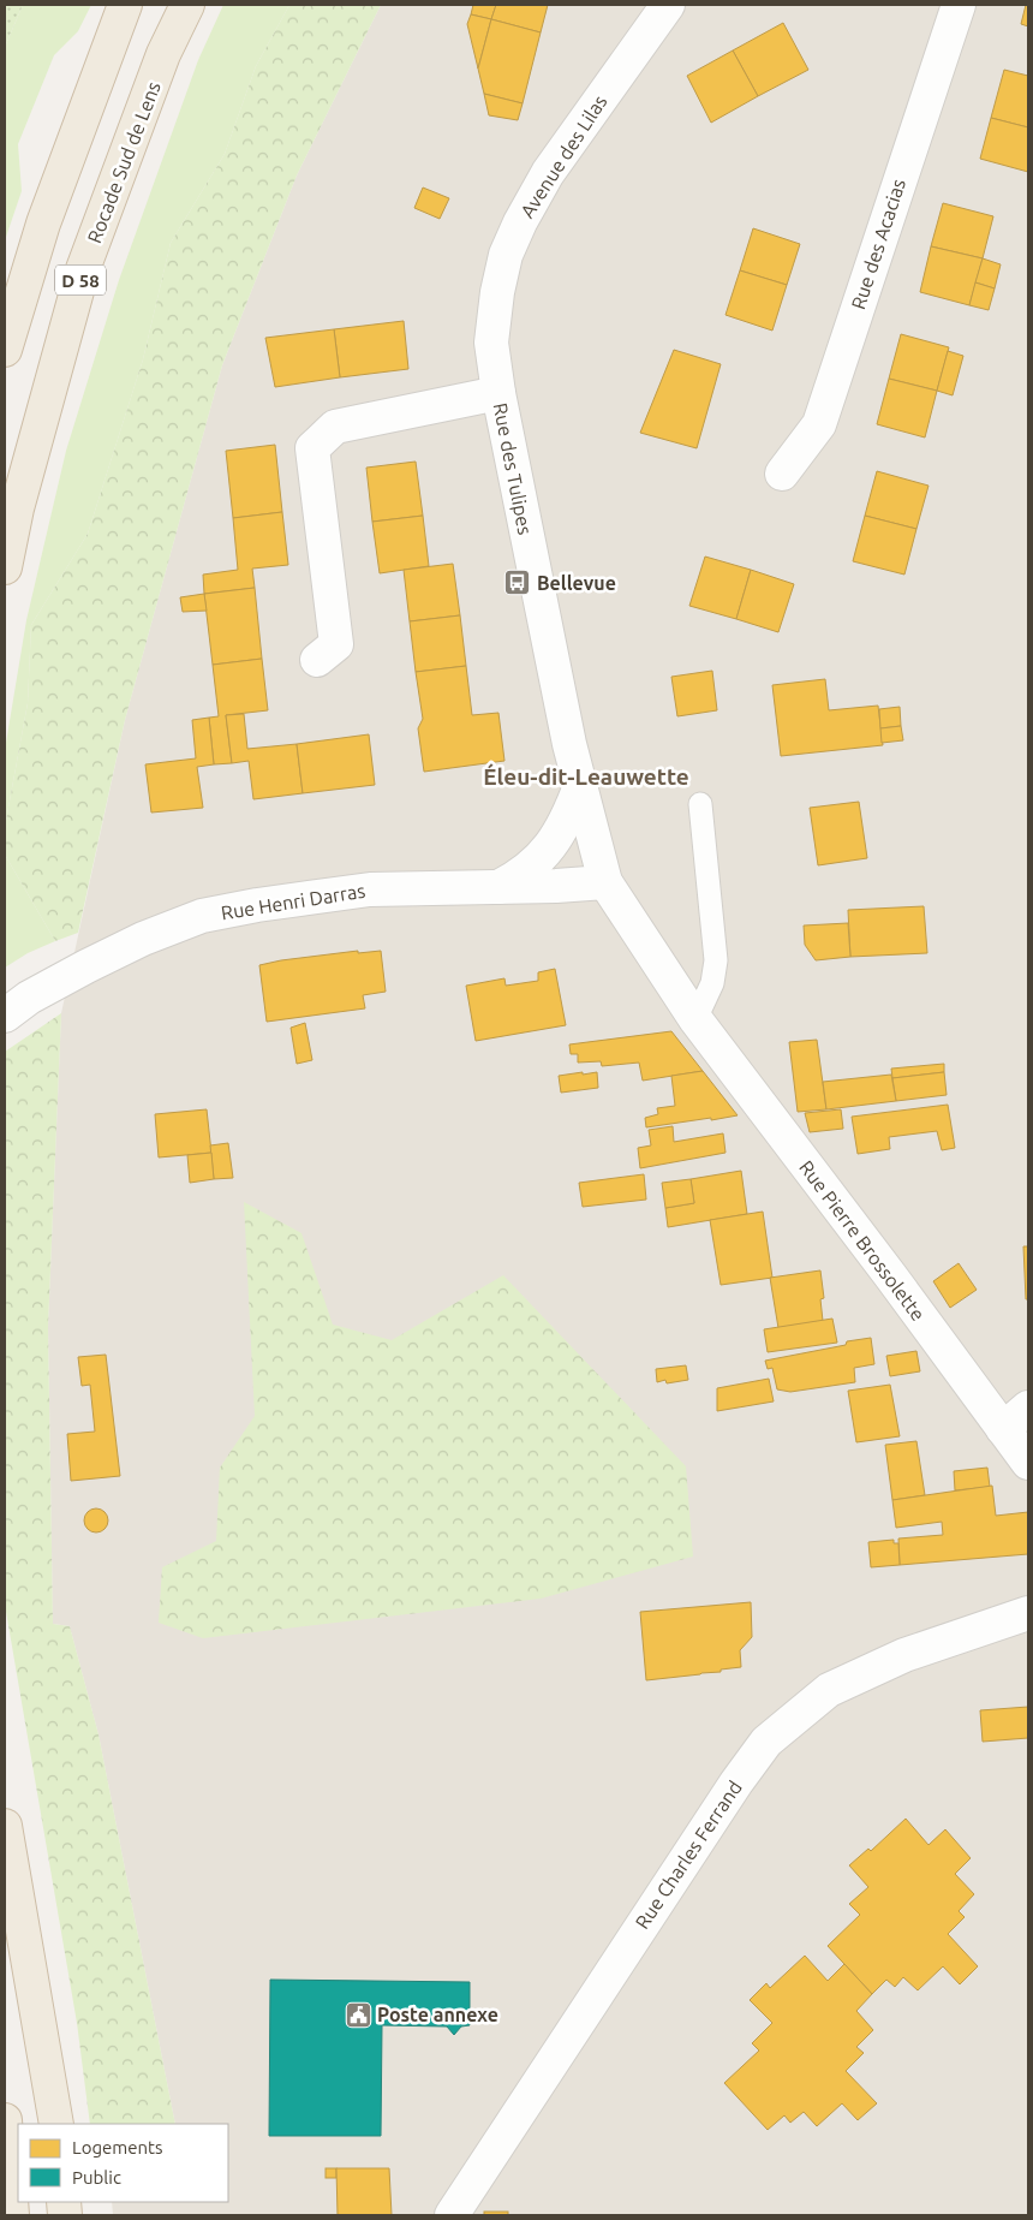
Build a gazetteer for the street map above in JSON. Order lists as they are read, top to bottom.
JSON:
{
  "streets": {
    "highway": ["Rocade Sud de Lens", "D 58"],
    "street": [
      "Avenue des Lilas",
      "Rue des Acacias",
      "Rue des Tulipes",
      "Rue Henri Darras",
      "Rue Pierre Brossolette",
      "Rue Charles Ferrand"
    ]
  },
  "crossings": [
    ["Avenue des Lilas", "Rue des Tulipes"],
    ["Rue des Tulipes", "Rue Henri Darras"],
    ["Rue des Tulipes", "Rue Pierre Brossolette"],
    ["Rue Henri Darras", "Rue Pierre Brossolette"]
  ],
  "districts": ["Éleu-dit-Leauwette"],
  "places": {
    "bus stop": ["Bellevue"],
    "public building": ["Poste annexe"]
  },
  "legend": ["Logements", "Public"]
}
